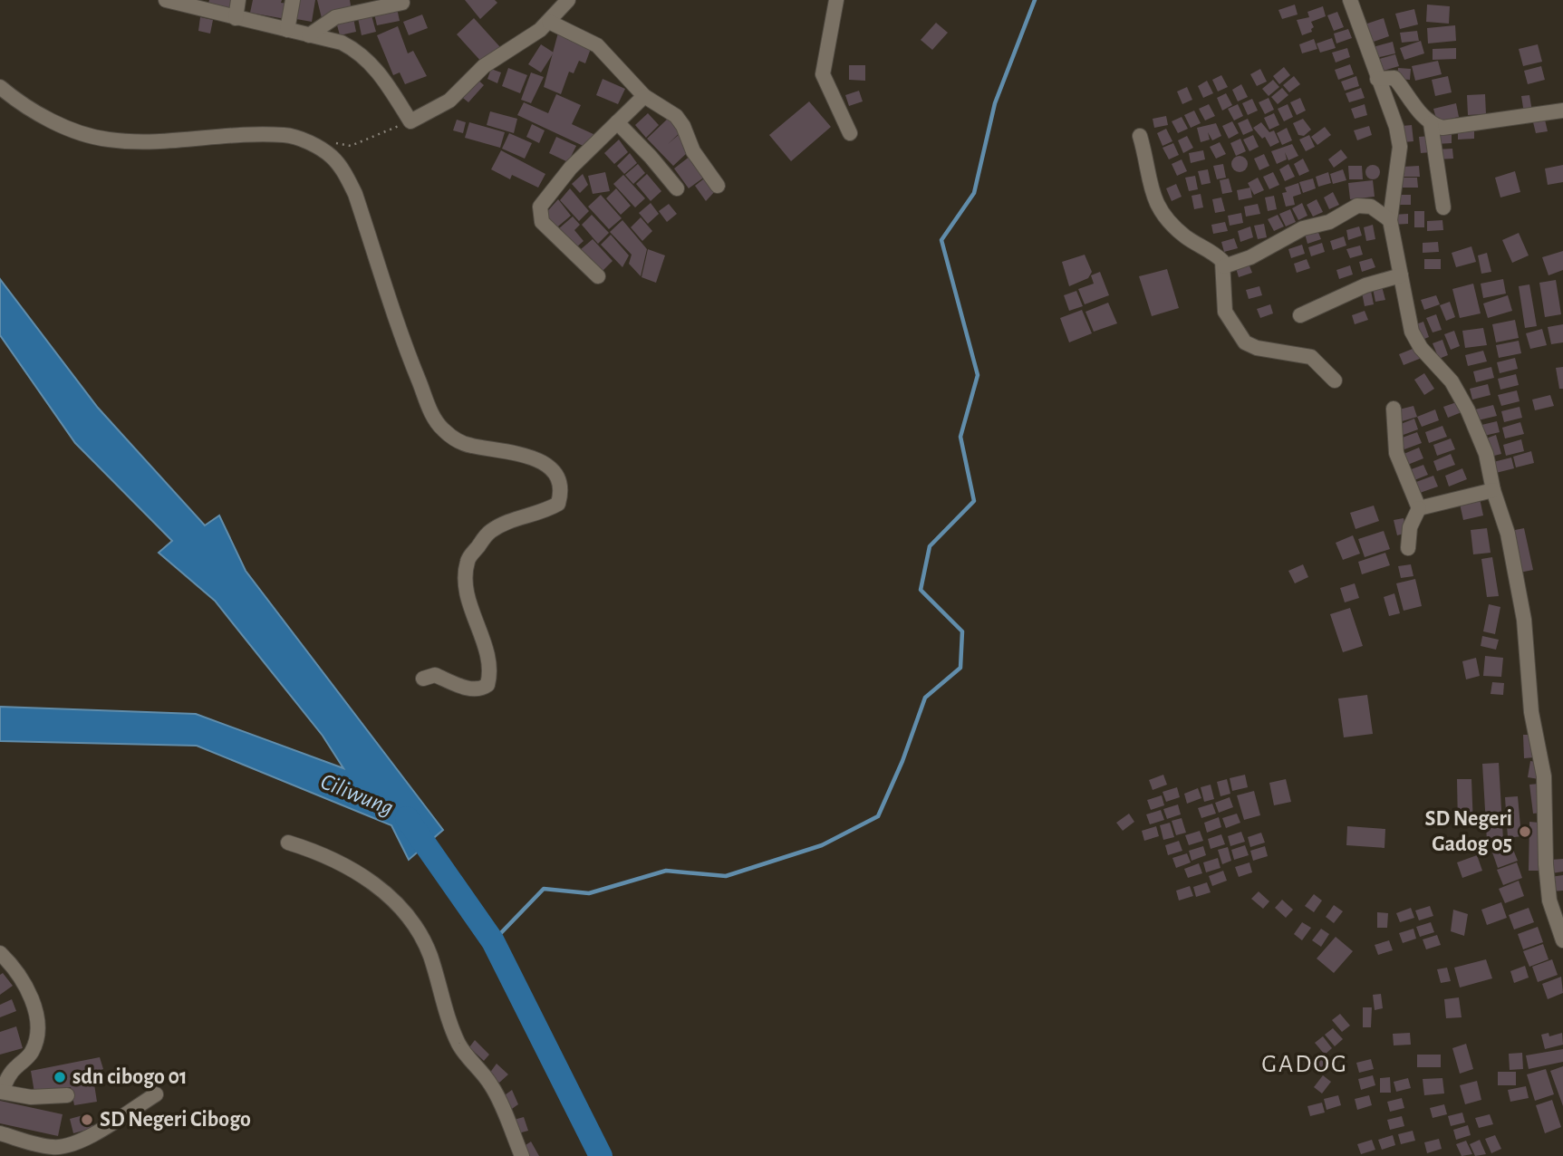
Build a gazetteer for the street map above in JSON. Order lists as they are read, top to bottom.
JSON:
{
  "districts": ["GADOG"],
  "water": ["Ciliwung"],
  "places": ["SD Negeri Gadog 05", "sdn cibogo 01", "SD Negeri Cibogo"]
}
